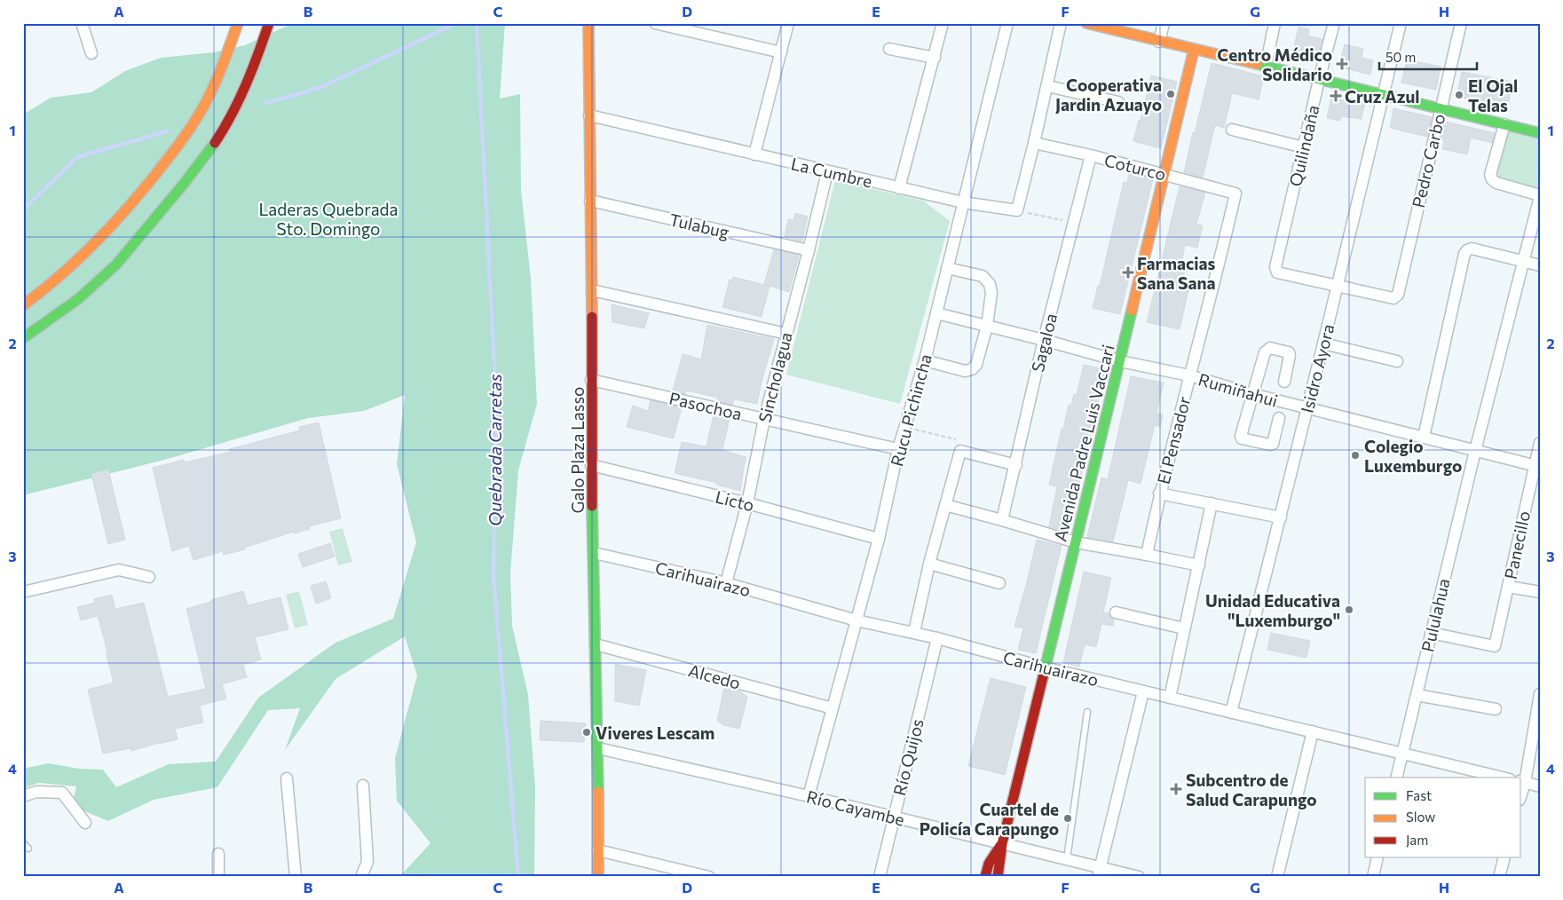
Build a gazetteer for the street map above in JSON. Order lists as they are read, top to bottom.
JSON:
{
  "streets": {
    "main road": ["Avenida Padre Luis Vaccari", "Galo Plaza Lasso"],
    "street": [
      "Quilindaña",
      "Pedro Carbo",
      "Coturco",
      "La Cumbre",
      "Tulabug",
      "Sagaloa",
      "Isidro Ayora",
      "Sincholagua",
      "Rumiñahui",
      "Pasochoa",
      "Rucu Pichincha",
      "El Pensador",
      "Licto",
      "Panecillo",
      "Carihuairazo",
      "Pululahua",
      "Alcedo",
      "Río Quijos",
      "Río Cayambe"
    ]
  },
  "crossings": [
    ["Quilindaña", "Pedro Carbo"],
    ["Quilindaña", "Isidro Ayora"],
    ["Pedro Carbo", "Isidro Ayora"],
    ["Coturco", "Sagaloa"],
    ["Coturco", "El Pensador"],
    ["Coturco", "Avenida Padre Luis Vaccari"],
    ["La Cumbre", "Sincholagua"],
    ["La Cumbre", "Rucu Pichincha"],
    ["La Cumbre", "Galo Plaza Lasso"],
    ["Tulabug", "Sincholagua"],
    ["Tulabug", "Galo Plaza Lasso"],
    ["Sagaloa", "Rumiñahui"],
    ["Isidro Ayora", "Rumiñahui"],
    ["Isidro Ayora", "Carihuairazo"],
    ["Sincholagua", "Pasochoa"],
    ["Sincholagua", "Licto"],
    ["Sincholagua", "Carihuairazo"],
    ["Rumiñahui", "Rucu Pichincha"],
    ["Rumiñahui", "El Pensador"],
    ["Rumiñahui", "Avenida Padre Luis Vaccari"],
    ["Rumiñahui", "Panecillo"],
    ["Rumiñahui", "Pululahua"],
    ["Pasochoa", "Rucu Pichincha"],
    ["Pasochoa", "Galo Plaza Lasso"],
    ["Rucu Pichincha", "Licto"],
    ["Rucu Pichincha", "Carihuairazo"],
    ["Rucu Pichincha", "Alcedo"],
    ["Rucu Pichincha", "Río Cayambe"],
    ["Avenida Padre Luis Vaccari", "Carihuairazo"],
    ["Avenida Padre Luis Vaccari", "Río Cayambe"],
    ["Galo Plaza Lasso", "Licto"],
    ["Galo Plaza Lasso", "Carihuairazo"],
    ["Galo Plaza Lasso", "Alcedo"],
    ["Galo Plaza Lasso", "Río Cayambe"],
    ["Panecillo", "Pululahua"],
    ["Carihuairazo", "Pululahua"],
    ["Carihuairazo", "Río Quijos"],
    ["Río Quijos", "Río Cayambe"]
  ],
  "water": ["Quebrada Carretas"],
  "parks": ["Laderas Quebrada Sto. Domingo"],
  "places": {
    "health": [
      "Centro Médico Solidario",
      "Cruz Azul",
      "Farmacias Sana Sana",
      "Subcentro de Salud Carapungo"
    ],
    "other": [
      "Cooperativa Jardin Azuayo",
      "El Ojal Telas",
      "Colegio Luxemburgo",
      "Unidad Educativa \"Luxemburgo\"",
      "Viveres Lescam",
      "Cuartel de Policía Carapungo"
    ]
  },
  "legend": ["Fast", "Slow", "Jam"],
  "scale_bar": "50 m",
  "grid": {
    "columns": [
      "A",
      "B",
      "C",
      "D",
      "E",
      "F",
      "G",
      "H"
    ],
    "rows": [
      "1",
      "2",
      "3",
      "4"
    ]
  }
}
